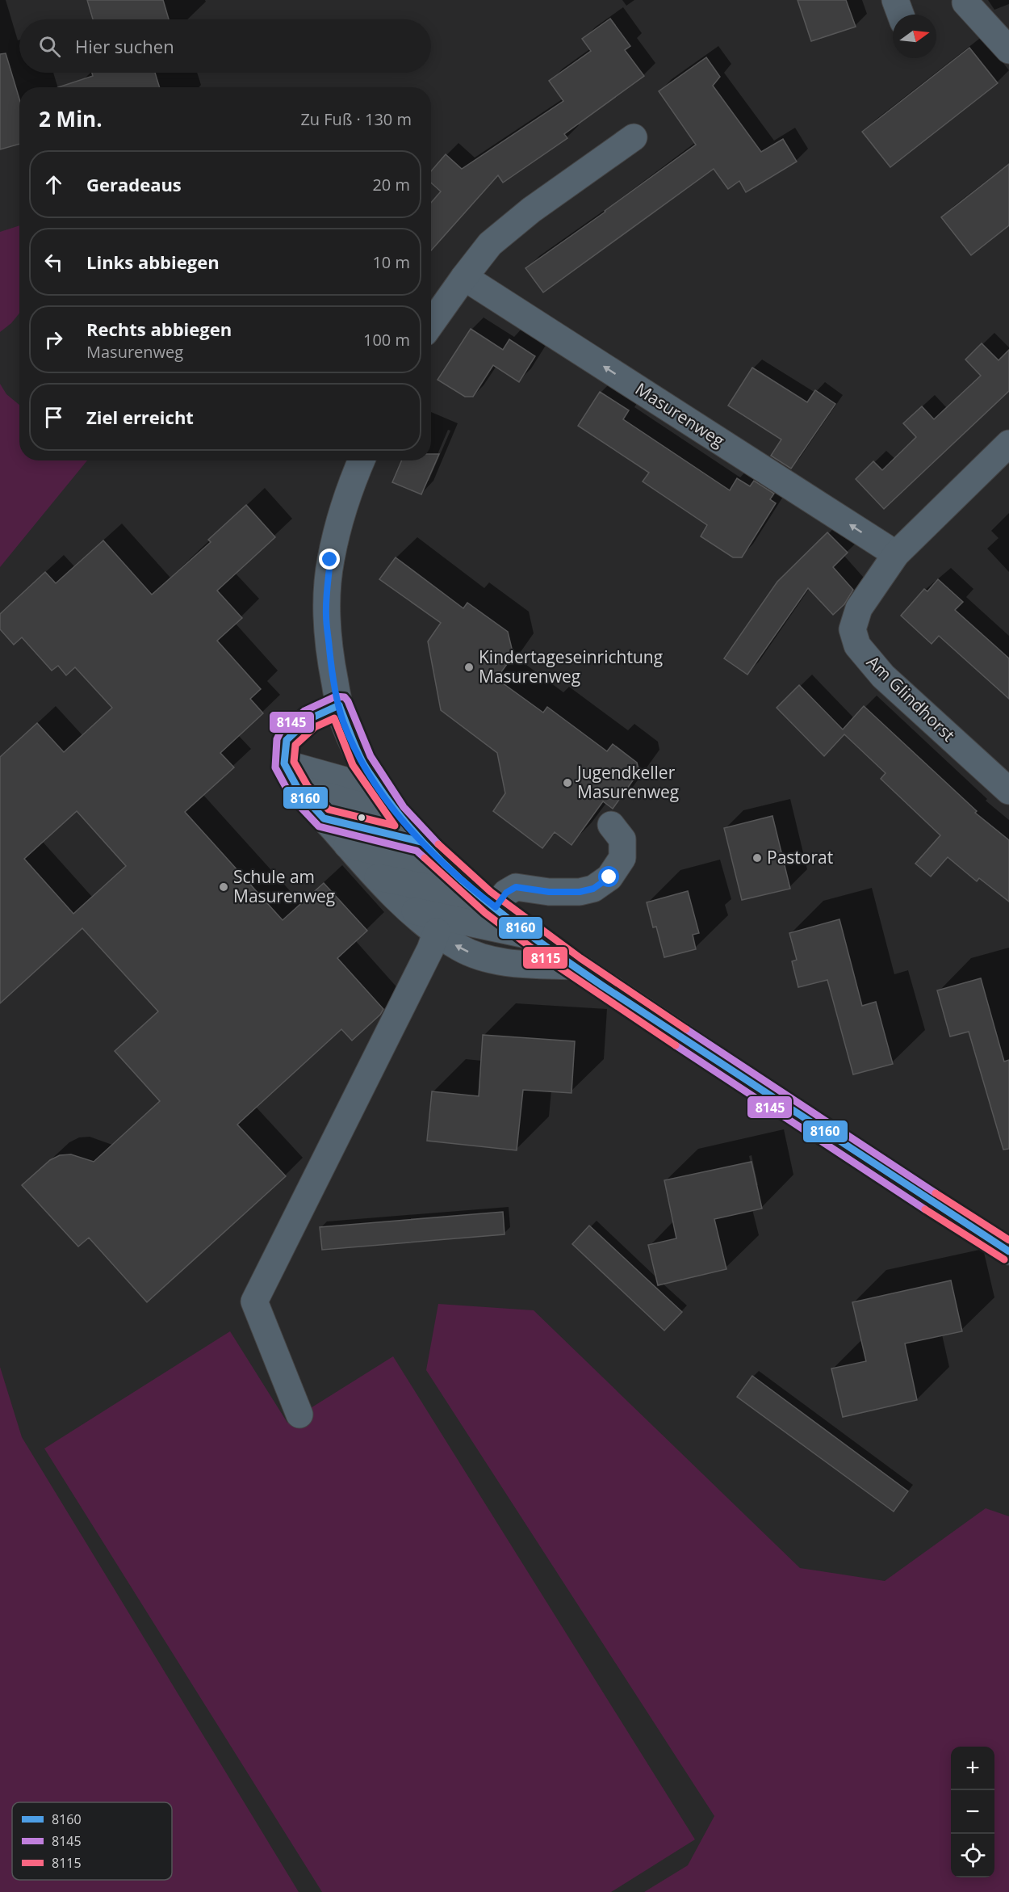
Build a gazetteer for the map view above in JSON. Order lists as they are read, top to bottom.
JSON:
{
  "streets": {
    "street": ["Masurenweg", "Am Glindhorst"]
  },
  "crossings": [
    ["Masurenweg", "Am Glindhorst"]
  ],
  "one_way": ["Masurenweg"],
  "places": [
    "Kindertageseinrichtung Masurenweg",
    "Jugendkeller Masurenweg",
    "Pastorat",
    "Schule am Masurenweg"
  ],
  "lines": ["transit line 8145", "transit line 8160", "transit line 8115"],
  "legend": ["8160", "8145", "8115"],
  "north": "right",
  "page": {
    "search": "Hier suchen",
    "heading": ["2 Min.", "Zu Fuß · 130 m"],
    "list": [
      ["Geradeaus", "20 m"],
      ["Links abbiegen", "10 m"],
      ["Rechts abbiegen", "Masurenweg", "100 m"],
      "Ziel erreicht"
    ],
    "map_buttons": ["+", "−"]
  }
}
